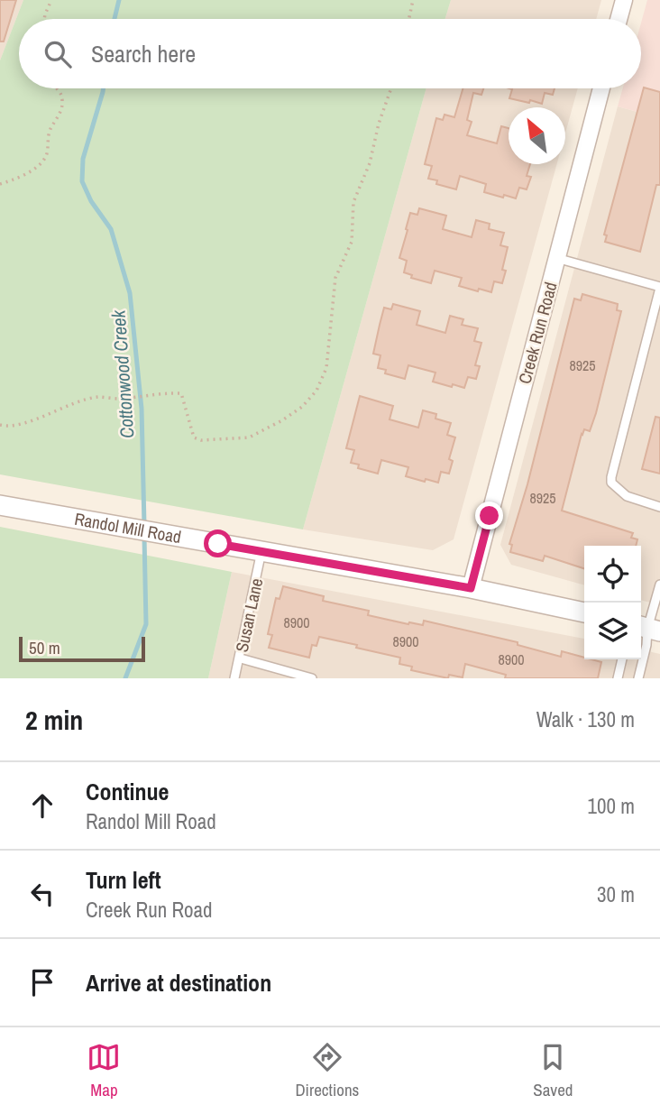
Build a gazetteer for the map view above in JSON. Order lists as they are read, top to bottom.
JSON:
{
  "streets": {
    "street": ["Creek Run Road", "Randol Mill Road"],
    "lane": ["Susan Lane"]
  },
  "crossings": [
    ["Creek Run Road", "Randol Mill Road"],
    ["Randol Mill Road", "Susan Lane"]
  ],
  "water": ["Cottonwood Creek"],
  "house_numbers": [
    "8925",
    "8925",
    "8900",
    "8900",
    "8900"
  ],
  "scale_bar": "50 m",
  "north": "top left",
  "page": {
    "search": "Search here",
    "scale": "50 m",
    "heading": ["2 min", "Walk · 130 m"],
    "list": [
      ["Continue", "Randol Mill Road", "100 m"],
      ["Turn left", "Creek Run Road", "30 m"],
      "Arrive at destination"
    ],
    "nav": ["Map", "Directions", "Saved"]
  }
}
